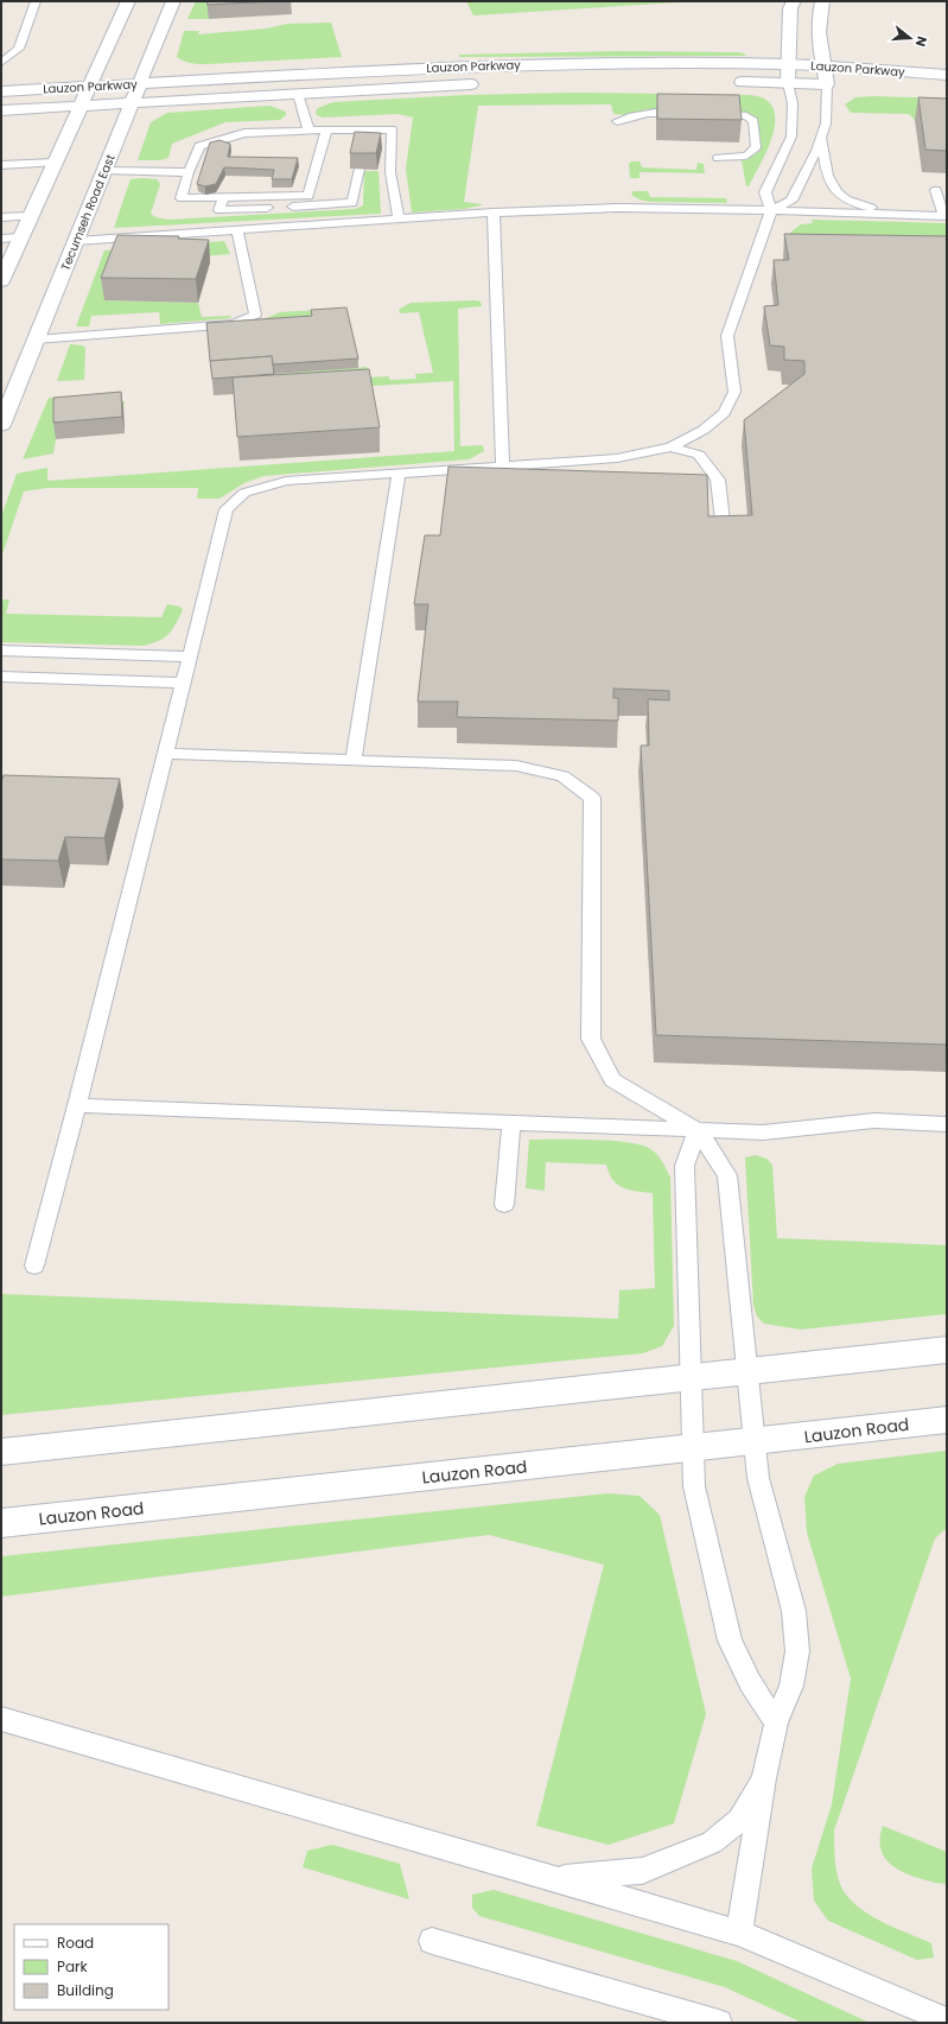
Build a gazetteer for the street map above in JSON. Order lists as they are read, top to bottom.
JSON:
{
  "streets": {
    "main road": ["Lauzon Parkway", "Tecumseh Road East", "Lauzon Road"]
  },
  "crossings": [
    ["Lauzon Parkway", "Tecumseh Road East"]
  ],
  "legend": ["Road", "Park", "Building"],
  "north": "right"
}
